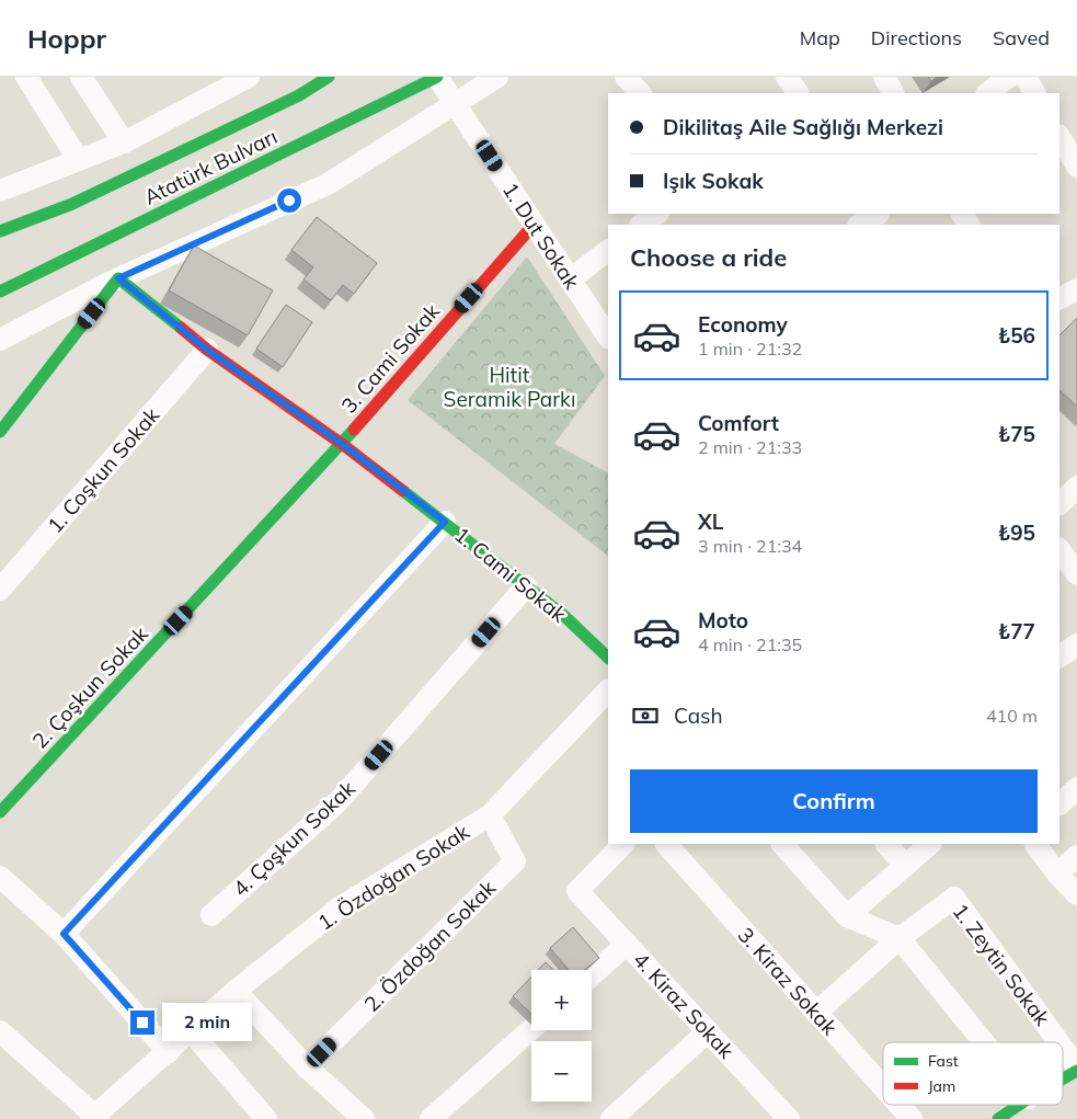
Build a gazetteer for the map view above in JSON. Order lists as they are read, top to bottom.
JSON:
{
  "streets": {
    "main road": [
      "Atatürk Bulvarı",
      "3. Cami Sokak",
      "1. Cami Sokak",
      "2. Çoşkun Sokak"
    ],
    "street": [
      "1. Dut Sokak",
      "1. Coşkun Sokak",
      "4. Çoşkun Sokak",
      "1. Özdoğan Sokak",
      "2. Özdoğan Sokak",
      "1. Zeytin Sokak",
      "3. Kiraz Sokak",
      "4. Kiraz Sokak"
    ]
  },
  "crossings": [
    ["Atatürk Bulvarı", "1. Dut Sokak"],
    ["1. Dut Sokak", "3. Cami Sokak"],
    ["3. Cami Sokak", "1. Cami Sokak"],
    ["3. Cami Sokak", "2. Çoşkun Sokak"],
    ["1. Coşkun Sokak", "1. Cami Sokak"],
    ["1. Cami Sokak", "2. Çoşkun Sokak"],
    ["1. Cami Sokak", "4. Çoşkun Sokak"],
    ["1. Özdoğan Sokak", "2. Özdoğan Sokak"],
    ["1. Zeytin Sokak", "3. Kiraz Sokak"]
  ],
  "parks": ["Hitit Seramik Parkı"],
  "legend": ["Fast", "Jam"],
  "page": {
    "header": "Hoppr",
    "nav": ["Map", "Directions", "Saved"],
    "banner": ["Dikilitaş Aile Sağlığı Merkezi", "Işık Sokak"],
    "heading": "Choose a ride",
    "list": [
      {
        "name": "Economy",
        "note": "1 min · 21:32",
        "value": "₺56"
      },
      {
        "name": "Comfort",
        "note": "2 min · 21:33",
        "value": "₺75"
      },
      {
        "name": "XL",
        "note": "3 min · 21:34",
        "value": "₺95"
      },
      {
        "name": "Moto",
        "note": "4 min · 21:35",
        "value": "₺77"
      }
    ],
    "pay": ["Cash", "410 m"],
    "buttons": "Confirm",
    "map_buttons": ["+", "−"],
    "bubble": "2 min"
  }
}
